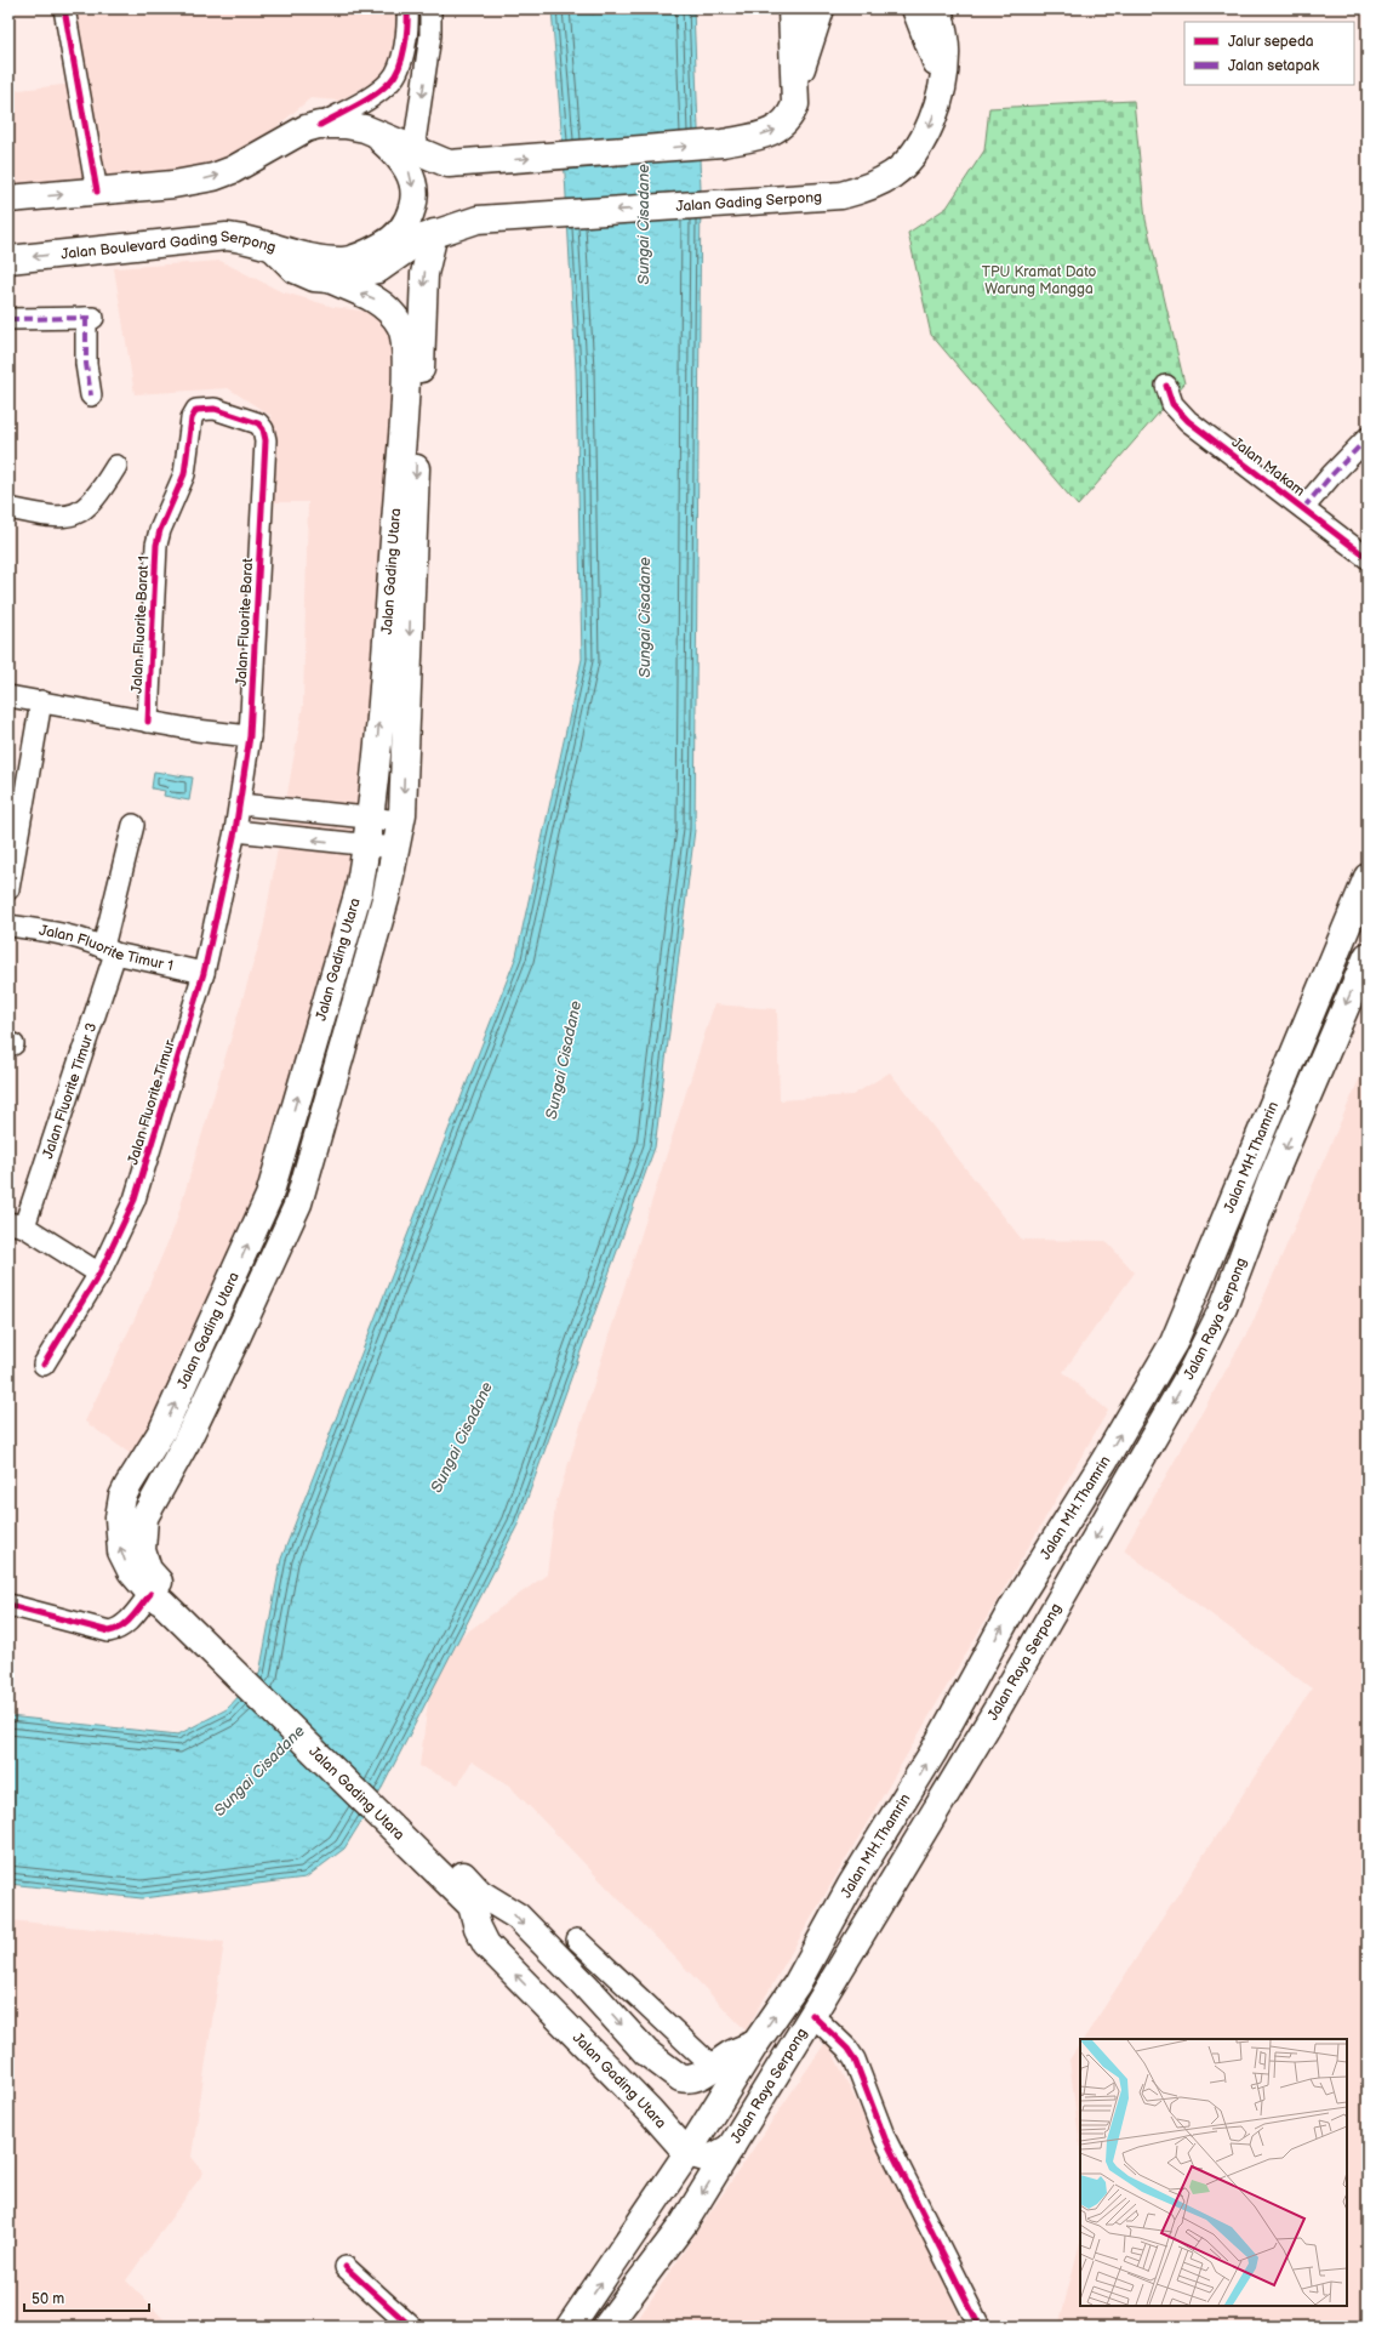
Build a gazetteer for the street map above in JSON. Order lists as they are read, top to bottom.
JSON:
{
  "streets": {
    "main road": [
      "Jalan Gading Serpong",
      "Jalan Boulevard Gading Serpong",
      "Jalan Gading Utara",
      "Jalan MH.Thamrin",
      "Jalan Raya Serpong"
    ],
    "street": [
      "Jalan Makam",
      "Jalan Fluorite Barat",
      "Jalan Fluorite Barat 1",
      "Jalan Fluorite Timur 1",
      "Jalan Fluorite Timur 3",
      "Jalan Fluorite Timur"
    ]
  },
  "crossings": [
    ["Jalan Gading Serpong", "Jalan Boulevard Gading Serpong"],
    ["Jalan Gading Serpong", "Jalan Gading Utara"],
    ["Jalan Boulevard Gading Serpong", "Jalan Gading Utara"],
    ["Jalan Gading Utara", "Jalan MH.Thamrin"],
    ["Jalan Fluorite Barat", "Jalan Fluorite Barat 1"],
    ["Jalan Fluorite Barat", "Jalan Fluorite Timur"],
    ["Jalan Fluorite Timur 1", "Jalan Fluorite Timur 3"],
    ["Jalan Fluorite Timur 1", "Jalan Fluorite Timur"]
  ],
  "one_way": ["Jalan MH.Thamrin", "Jalan Raya Serpong"],
  "water": ["Sungai Cisadane"],
  "parks": ["TPU Kramat Dato Warung Mangga"],
  "legend": ["Jalur sepeda", "Jalan setapak"],
  "scale_bar": "50 m"
}
